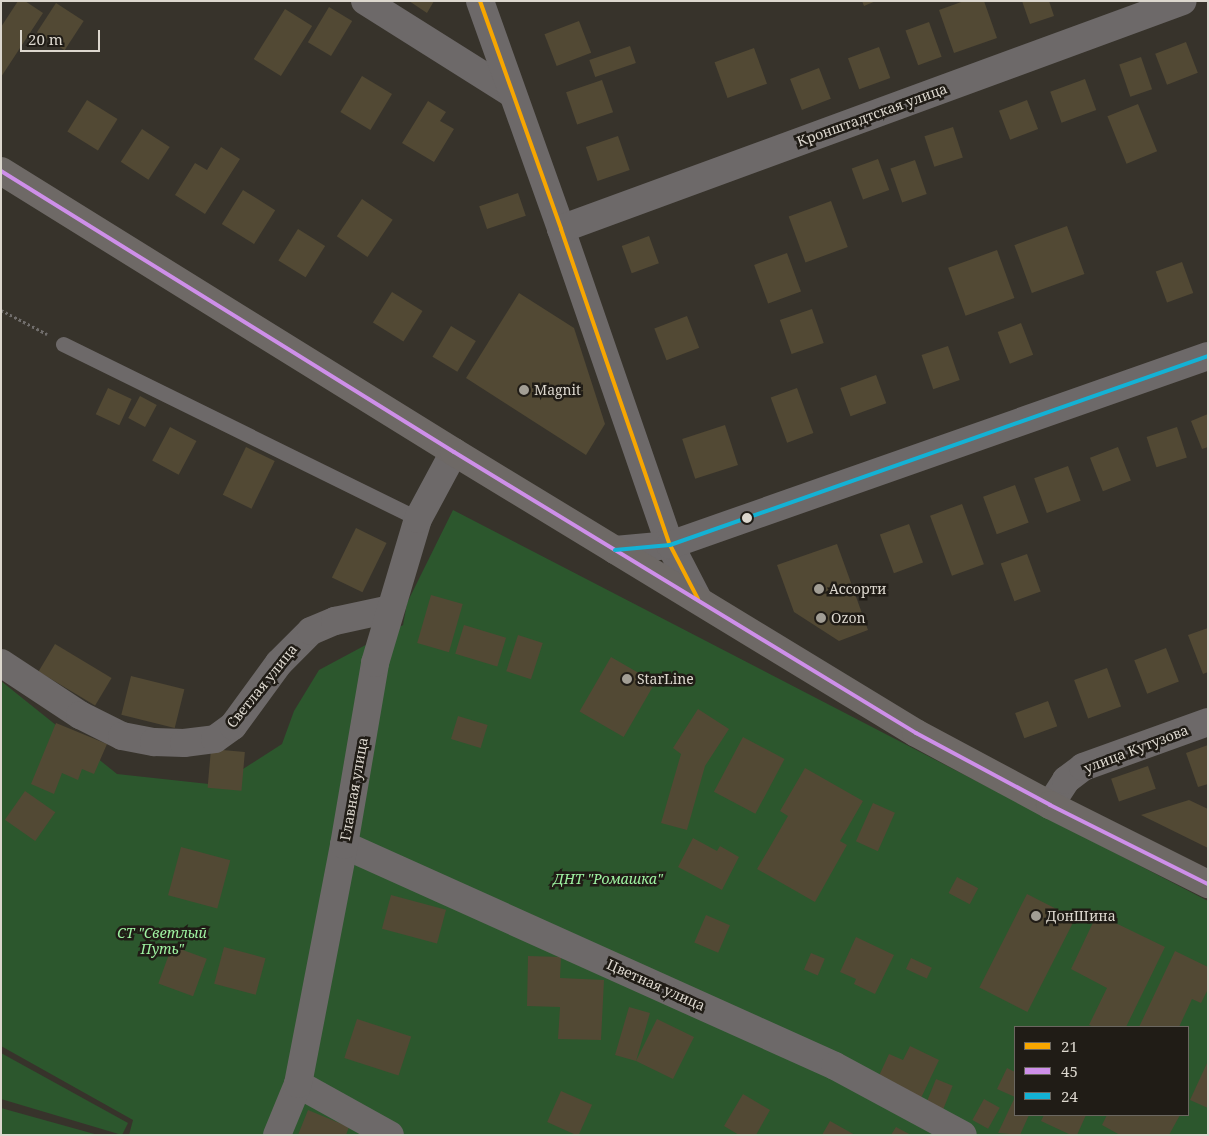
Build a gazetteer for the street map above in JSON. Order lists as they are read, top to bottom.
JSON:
{
  "streets": {
    "street": [
      "Кронштадтская улица",
      "Светлая улица",
      "улица Кутузова",
      "Главная улица",
      "Цветная улица"
    ]
  },
  "crossings": [
    ["Светлая улица", "Главная улица"],
    ["Главная улица", "Цветная улица"]
  ],
  "parks": ["ДНТ \"Ромашка\"", "СТ \"Светлый Путь\""],
  "places": [
    "Magnit",
    "Ассорти",
    "Ozon",
    "StarLine",
    "ДонШина"
  ],
  "lines": ["transit line 21", "transit line 45", "transit line 24"],
  "legend": ["21", "45", "24"],
  "scale_bar": "20 m"
}
